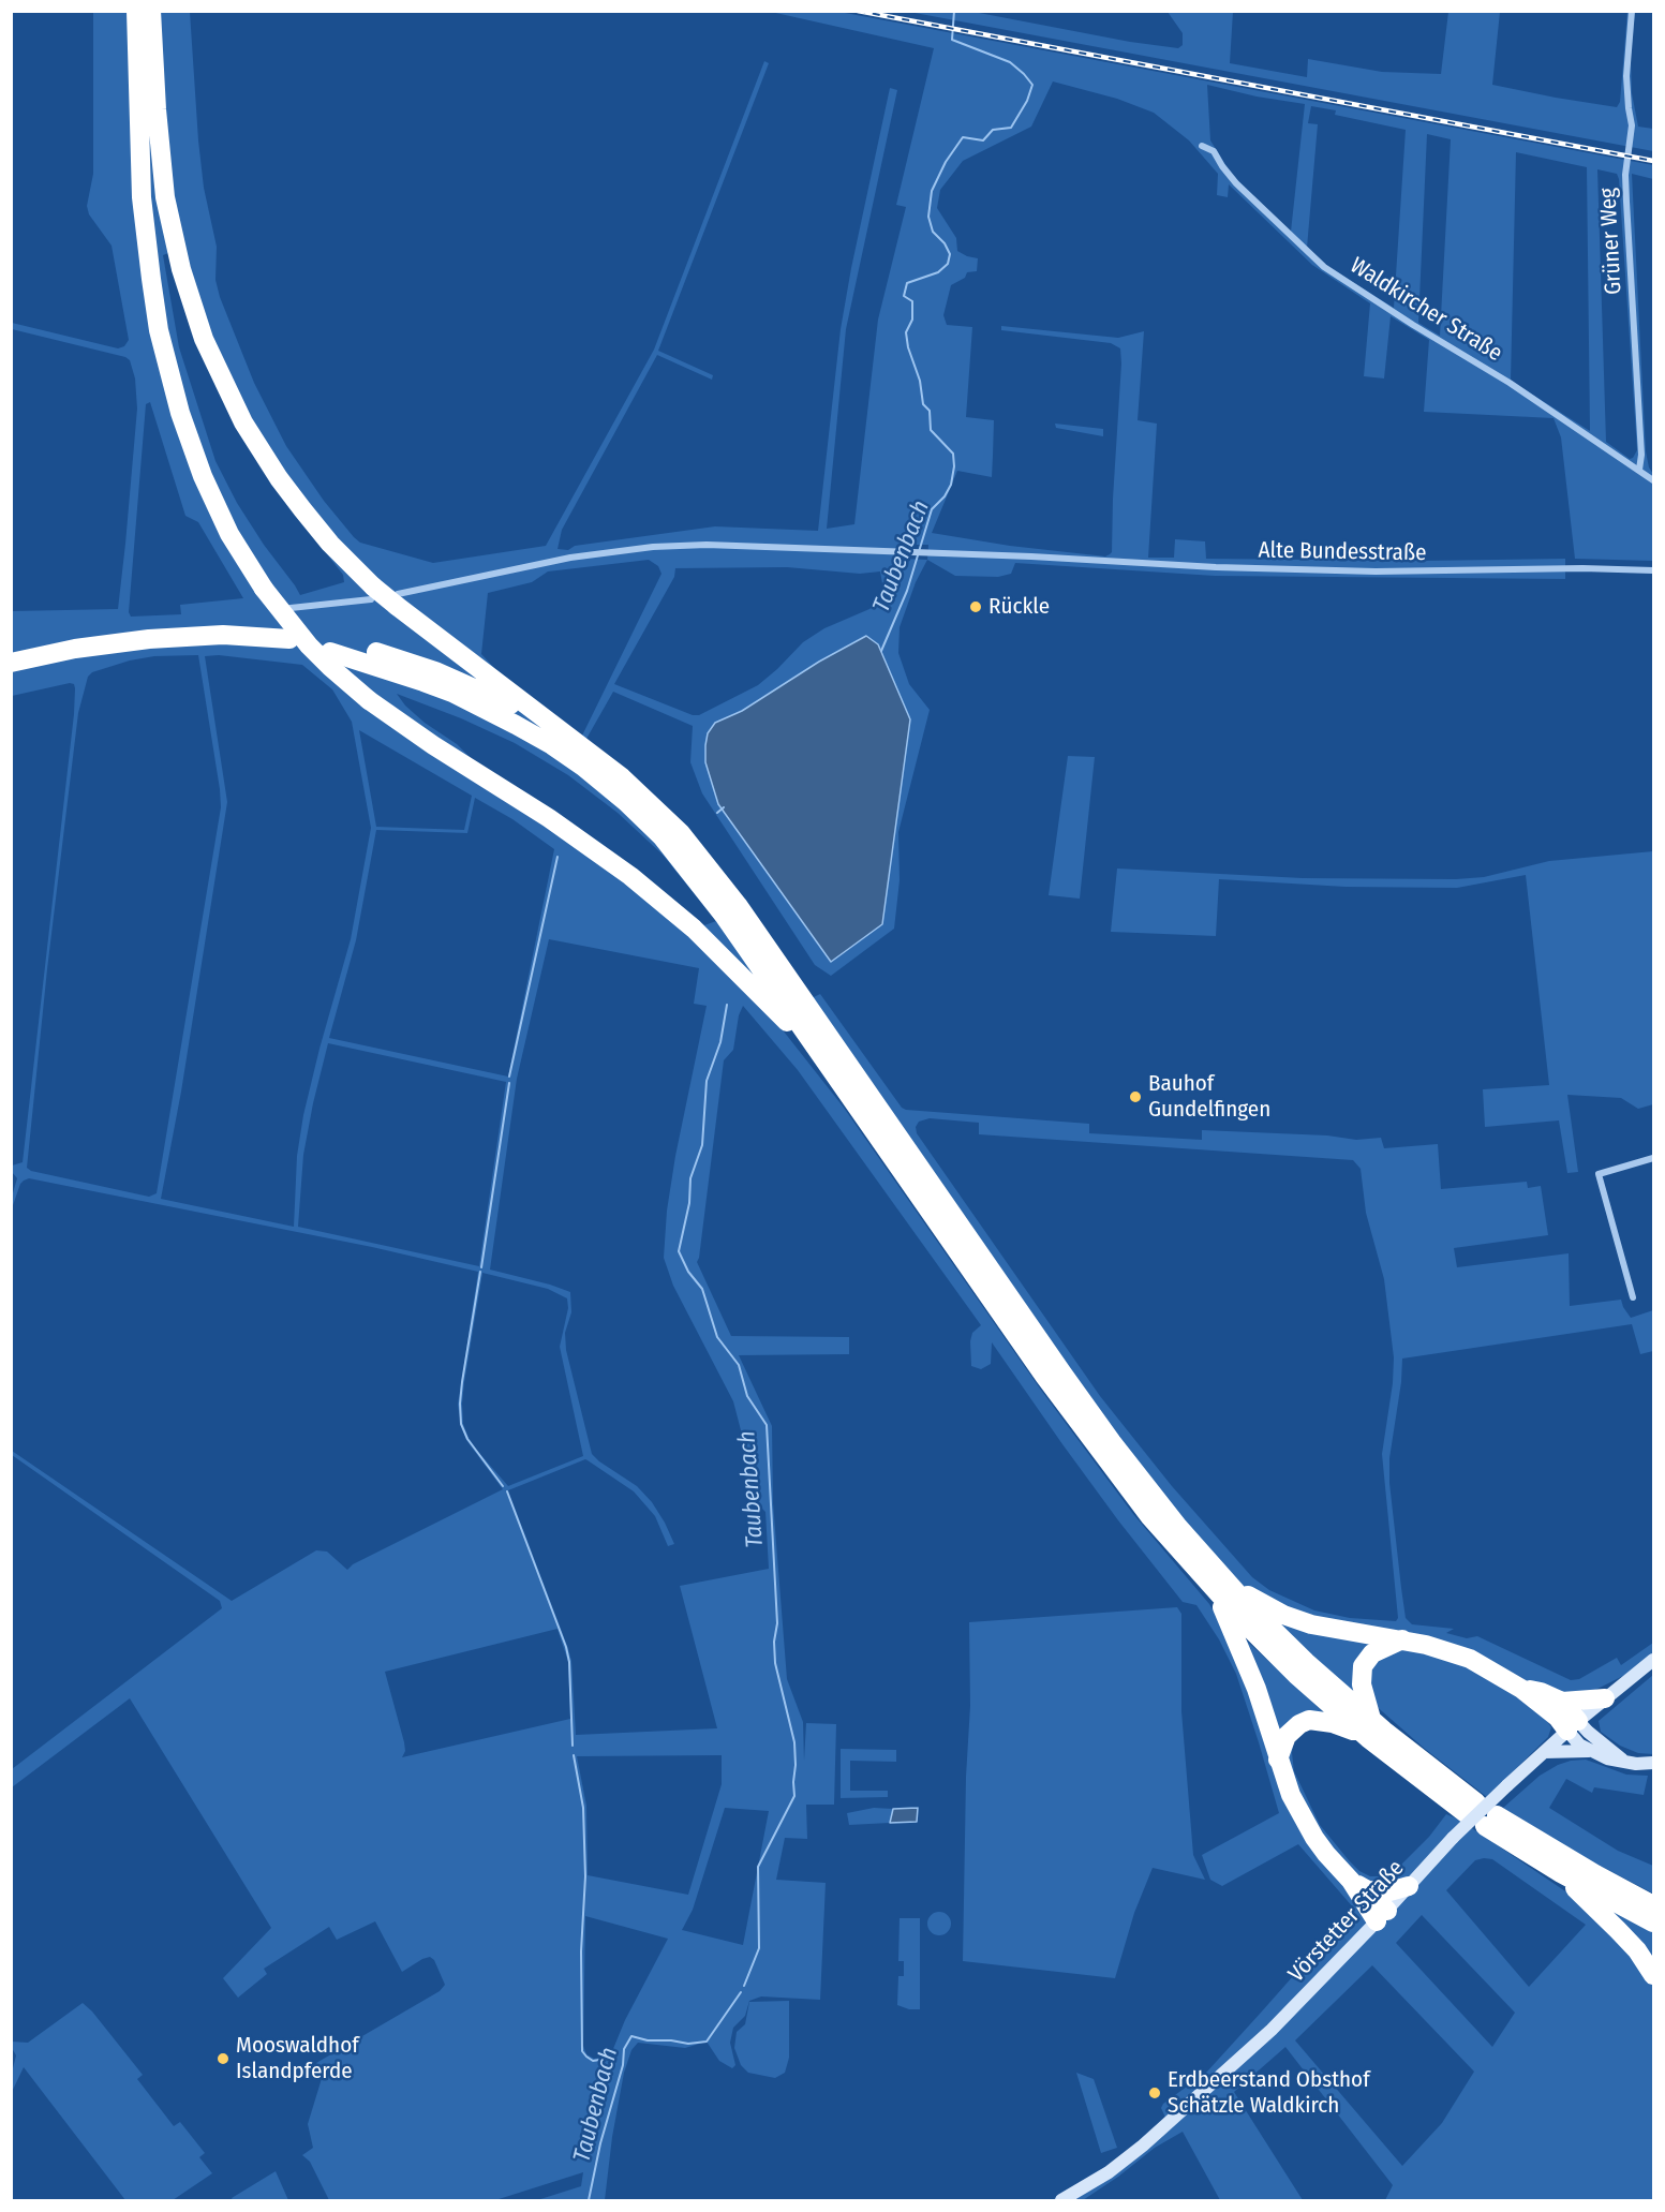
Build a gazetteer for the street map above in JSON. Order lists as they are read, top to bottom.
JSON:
{
  "streets": {
    "street": [
      "Grüner Weg",
      "Waldkircher Straße",
      "Alte Bundesstraße",
      "Vörstetter Straße"
    ]
  },
  "crossings": [
    ["Grüner Weg", "Waldkircher Straße"]
  ],
  "water": ["Taubenbach"],
  "places": [
    "Rückle",
    "Bauhof Gundelfingen",
    "Mooswaldhof Islandpferde",
    "Erdbeerstand Obsthof Schätzle Waldkirch"
  ]
}
